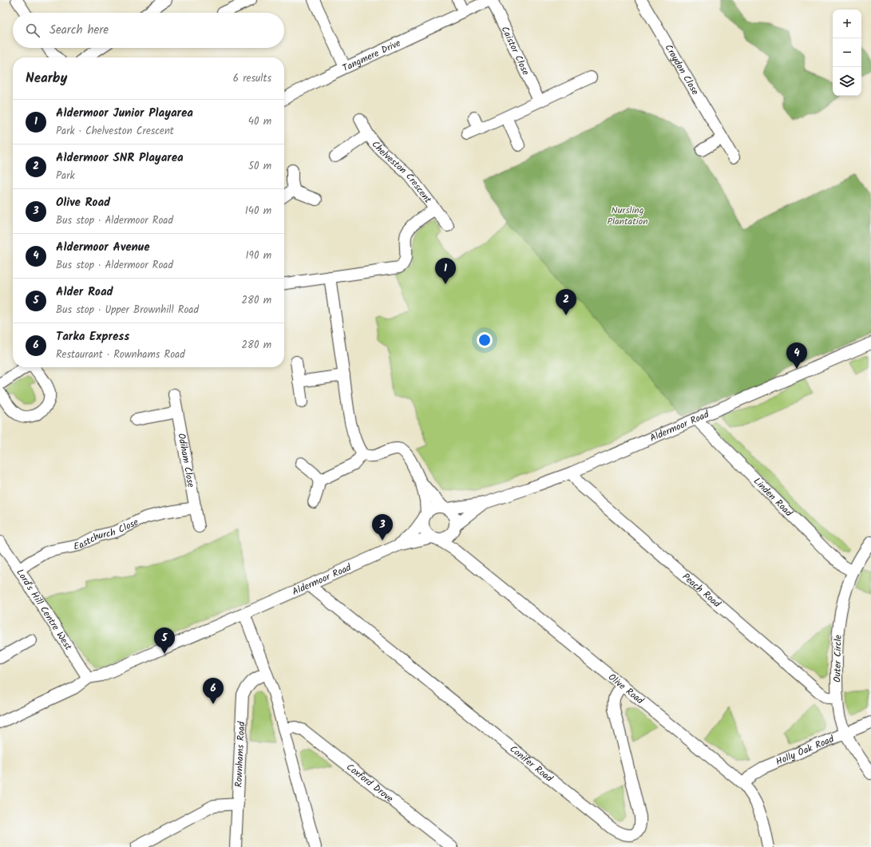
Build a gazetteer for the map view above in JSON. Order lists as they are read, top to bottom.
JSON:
{
  "streets": {
    "street": [
      "Caistor Close",
      "Tangmere Drive",
      "Croydon Close",
      "Chelveston Crescent",
      "Aldermoor Road",
      "Odiham Close",
      "Linden Road",
      "Eastchurch Close",
      "Peach Road",
      "Lord's Hill Centre West",
      "Outer Circle",
      "Olive Road",
      "Holly Oak Road",
      "Rownhams Road",
      "Conifer Road",
      "Coxford Drove"
    ]
  },
  "crossings": [
    ["Caistor Close", "Tangmere Drive"],
    ["Aldermoor Road", "Linden Road"],
    ["Aldermoor Road", "Peach Road"],
    ["Aldermoor Road", "Lord's Hill Centre West"],
    ["Aldermoor Road", "Olive Road"],
    ["Aldermoor Road", "Conifer Road"],
    ["Odiham Close", "Eastchurch Close"],
    ["Linden Road", "Outer Circle"],
    ["Eastchurch Close", "Lord's Hill Centre West"],
    ["Peach Road", "Outer Circle"],
    ["Outer Circle", "Holly Oak Road"],
    ["Olive Road", "Holly Oak Road"],
    ["Olive Road", "Conifer Road"]
  ],
  "parks": ["Nursling Plantation"],
  "page": {
    "map_buttons": ["+", "−"],
    "search": "Search here",
    "heading": ["Nearby", "6 results"],
    "list": [
      {
        "mark": "1",
        "name": "Aldermoor Junior Playarea",
        "note": "Park · Chelveston Crescent",
        "value": "40 m"
      },
      {
        "mark": "2",
        "name": "Aldermoor SNR Playarea",
        "note": "Park",
        "value": "50 m"
      },
      {
        "mark": "3",
        "name": "Olive Road",
        "note": "Bus stop · Aldermoor Road",
        "value": "140 m"
      },
      {
        "mark": "4",
        "name": "Aldermoor Avenue",
        "note": "Bus stop · Aldermoor Road",
        "value": "190 m"
      },
      {
        "mark": "5",
        "name": "Alder Road",
        "note": "Bus stop · Upper Brownhill Road",
        "value": "280 m"
      },
      {
        "mark": "6",
        "name": "Tarka Express",
        "note": "Restaurant · Rownhams Road",
        "value": "280 m"
      }
    ],
    "pins": [
      "1",
      "2",
      "4",
      "3",
      "5",
      "6"
    ]
  }
}
